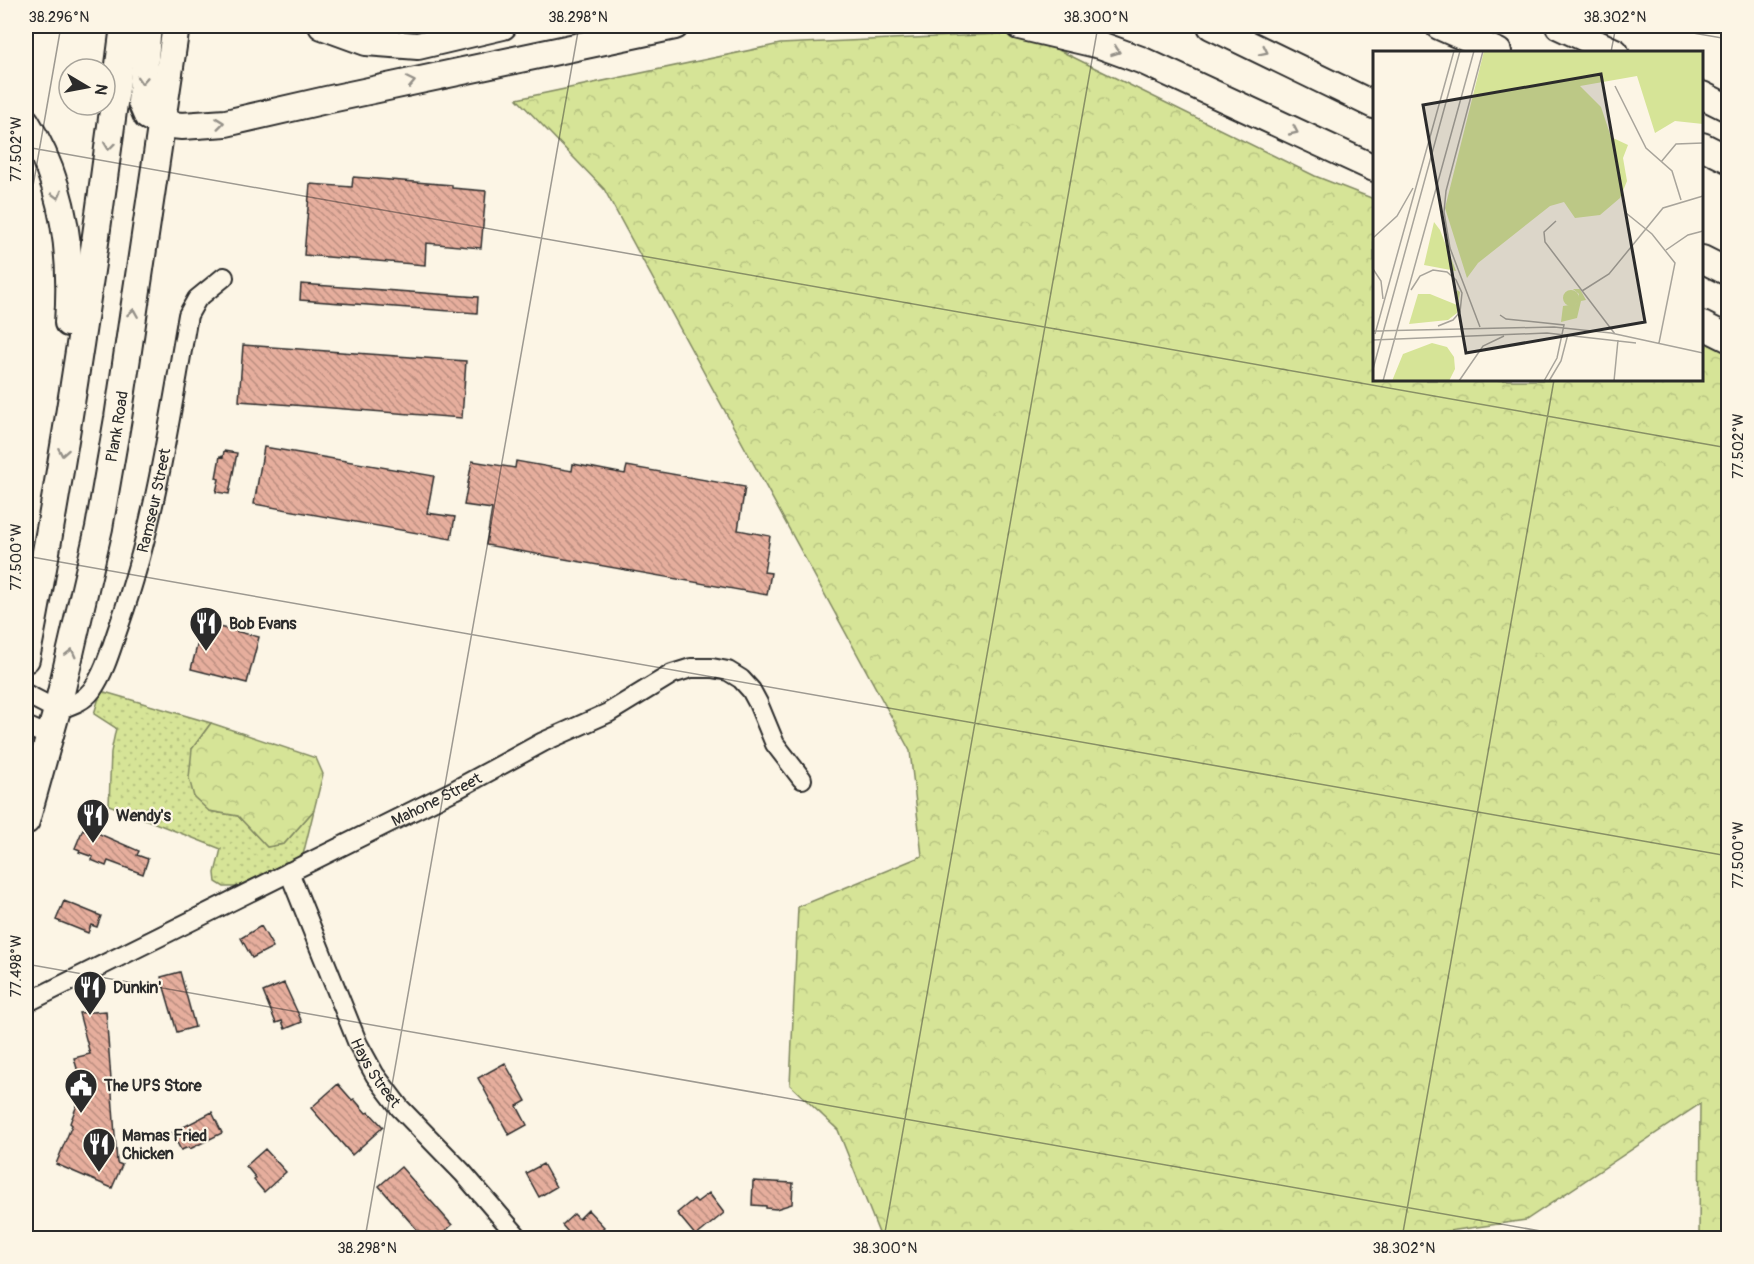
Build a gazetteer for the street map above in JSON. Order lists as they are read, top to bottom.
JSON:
{
  "streets": {
    "highway": ["Plank Road"],
    "street": ["Ramseur Street", "Mahone Street", "Hays Street"]
  },
  "crossings": [
    ["Plank Road", "Ramseur Street"],
    ["Mahone Street", "Hays Street"]
  ],
  "places": {
    "restaurant": [
      "Bob Evans",
      "Wendy's",
      "Dunkin'",
      "Mamas Fried Chicken"
    ],
    "public building": ["The UPS Store"]
  },
  "north": "right",
  "coordinates": [
    "38.296°N",
    "38.298°N",
    "38.300°N",
    "38.302°N",
    "77.502°W",
    "77.500°W",
    "77.498°W"
  ]
}
